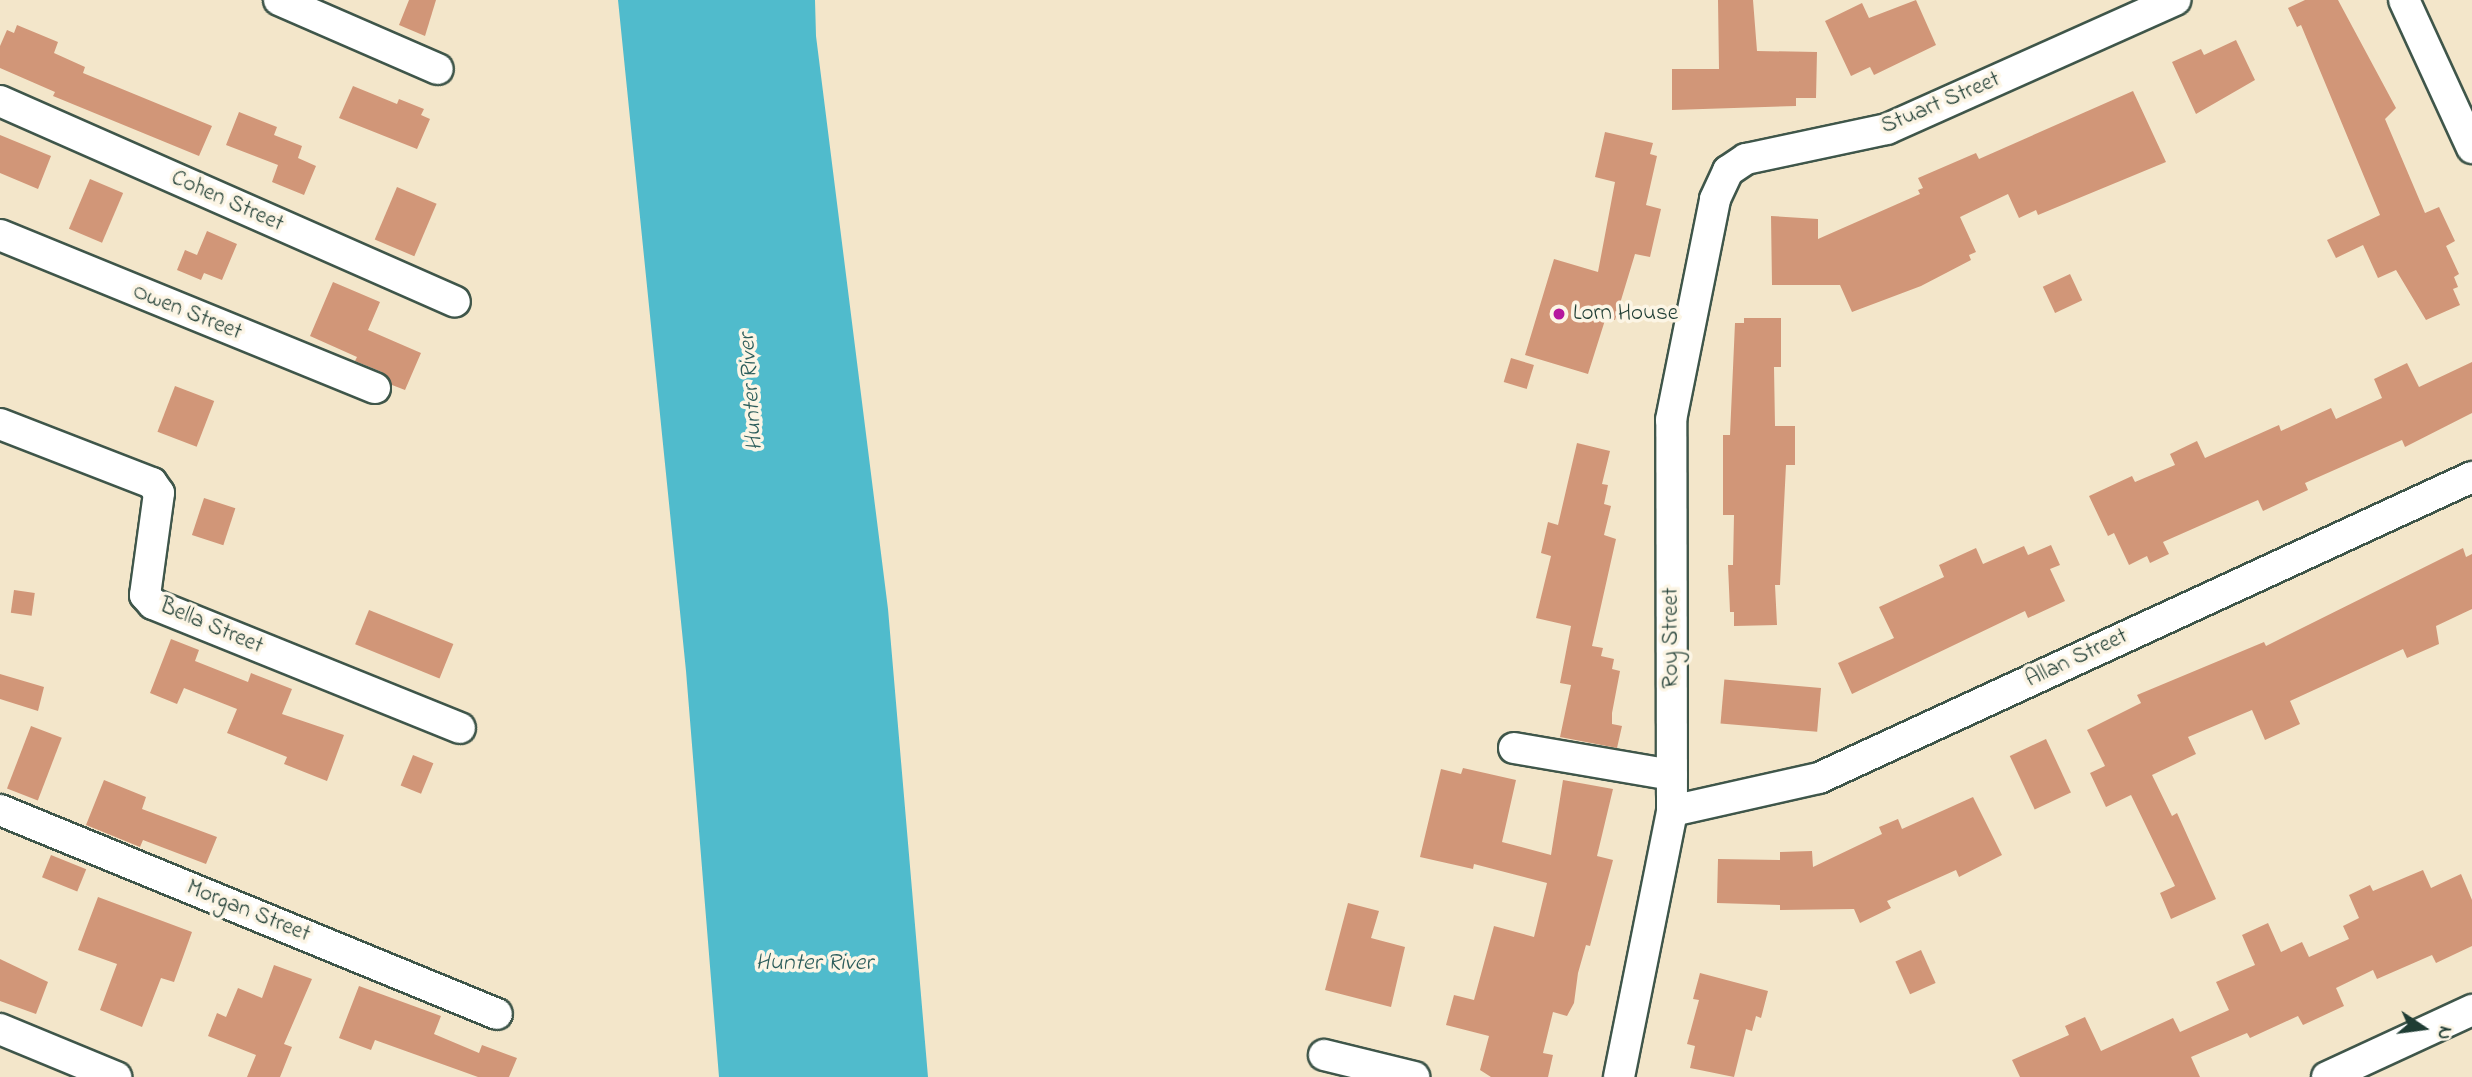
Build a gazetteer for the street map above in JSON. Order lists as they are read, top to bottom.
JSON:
{
  "streets": {
    "street": [
      "Stuart Street",
      "Cohen Street",
      "Owen Street",
      "Bella Street",
      "Roy Street",
      "Allan Street",
      "Morgan Street"
    ]
  },
  "crossings": [
    ["Stuart Street", "Roy Street"],
    ["Roy Street", "Allan Street"]
  ],
  "water": ["Hunter River"],
  "places": ["Lorn House"],
  "north": "right"
}
